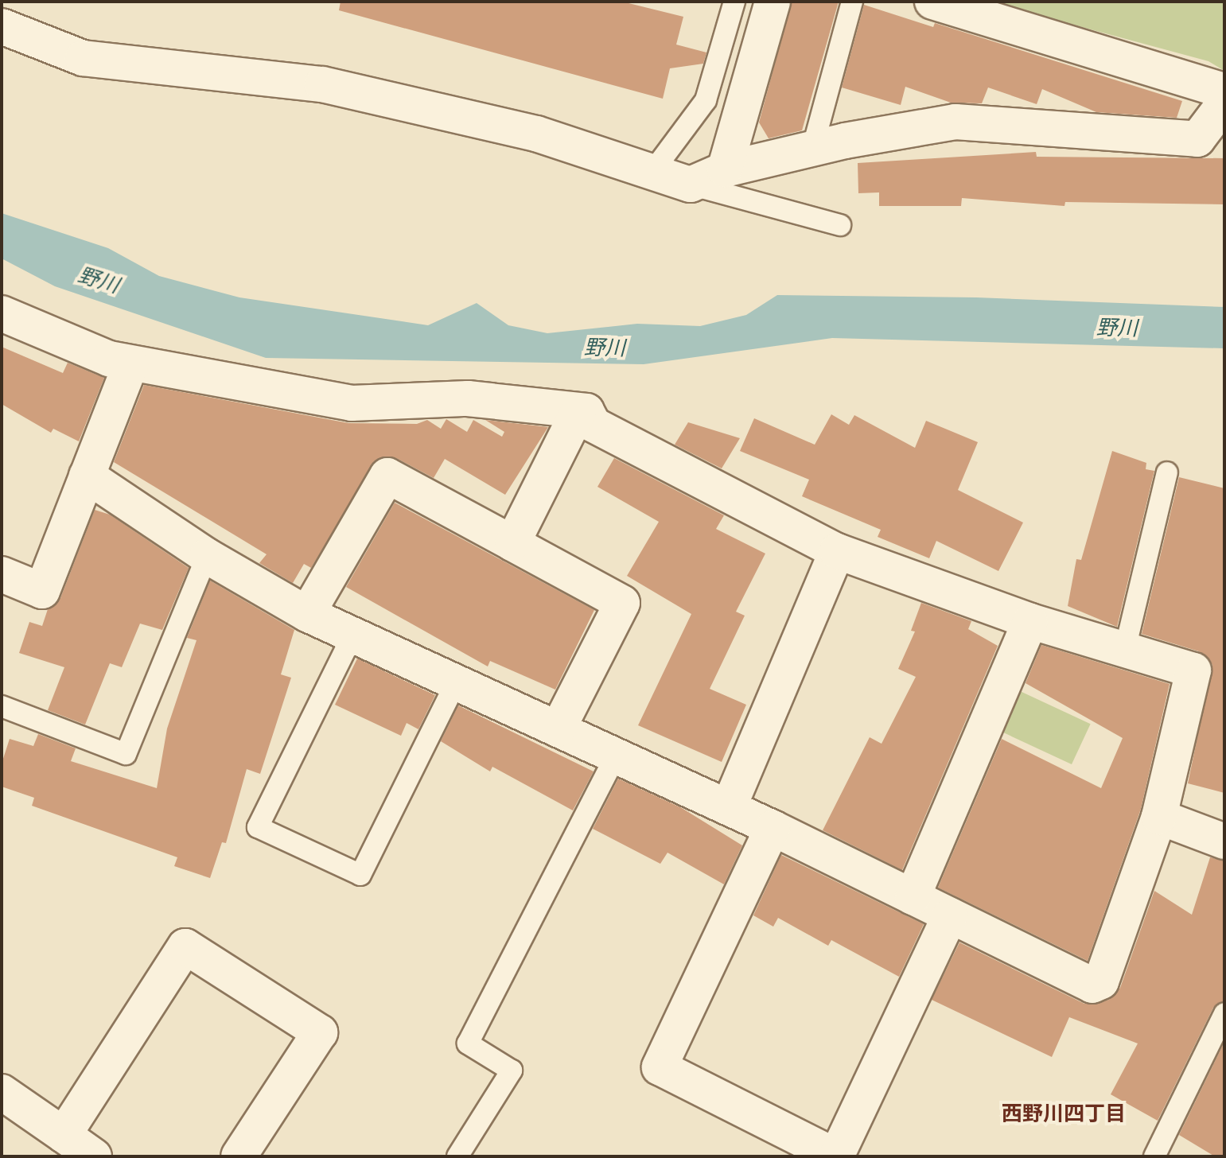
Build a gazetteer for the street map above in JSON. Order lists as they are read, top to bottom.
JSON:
{
  "districts": ["西野川四丁目"],
  "water": ["野川"]
}
